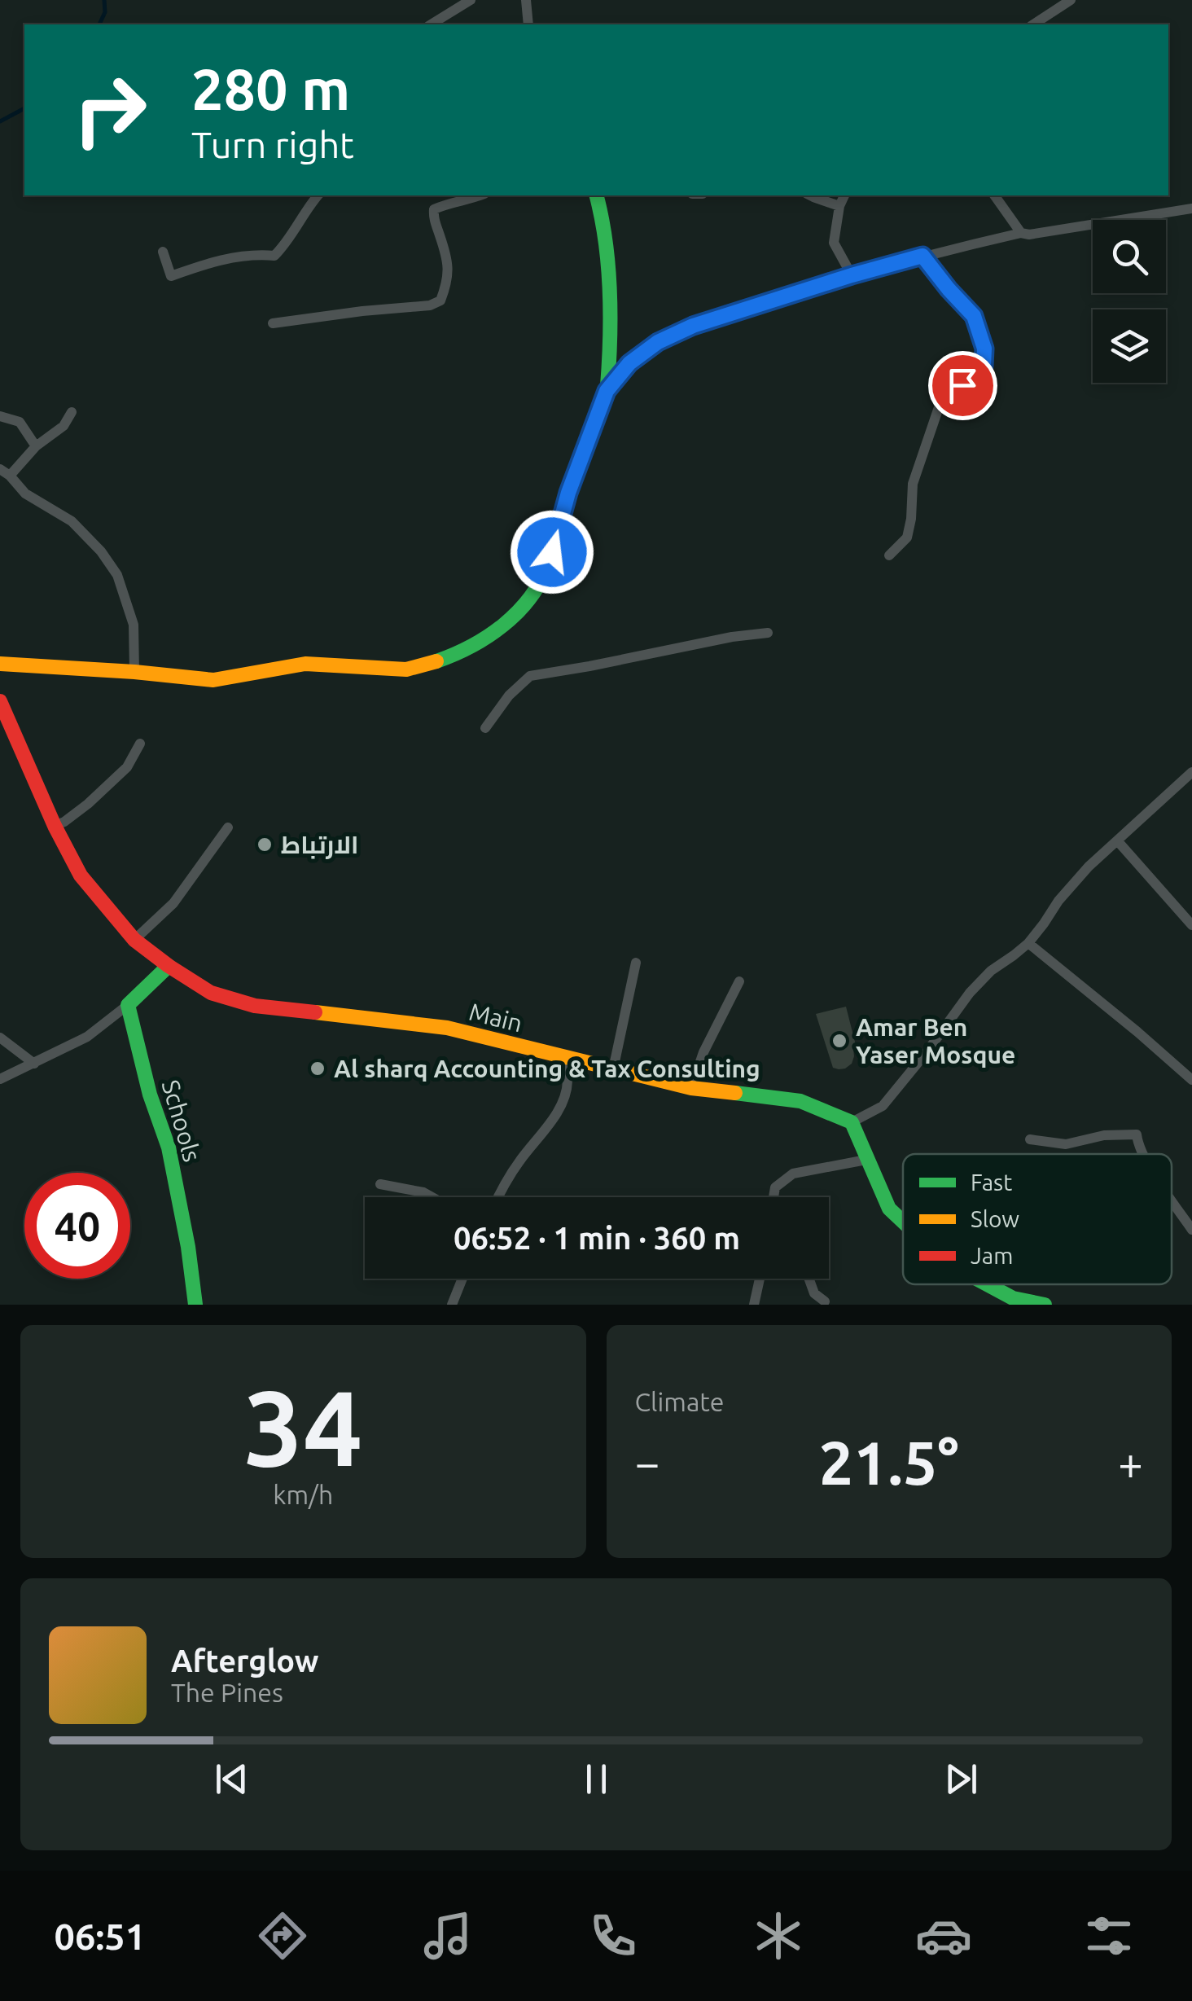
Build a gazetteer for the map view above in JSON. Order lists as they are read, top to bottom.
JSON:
{
  "streets": {
    "street": ["Main", "Schools"]
  },
  "places": ["الارتباط", "Amar Ben Yaser Mosque", "Al sharq Accounting & Tax Consulting"],
  "legend": ["Fast", "Slow", "Jam"],
  "page": {
    "turn": ["280 m", "Turn right"],
    "limit": "40",
    "trip": "06:52 · 1 min · 360 m",
    "tile": [
      ["34", "km/h"],
      "Climate"
    ],
    "heat": ["−", "21.5°", "+"],
    "song": ["Afterglow", "The Pines"],
    "tabs": "06:51"
  }
}
